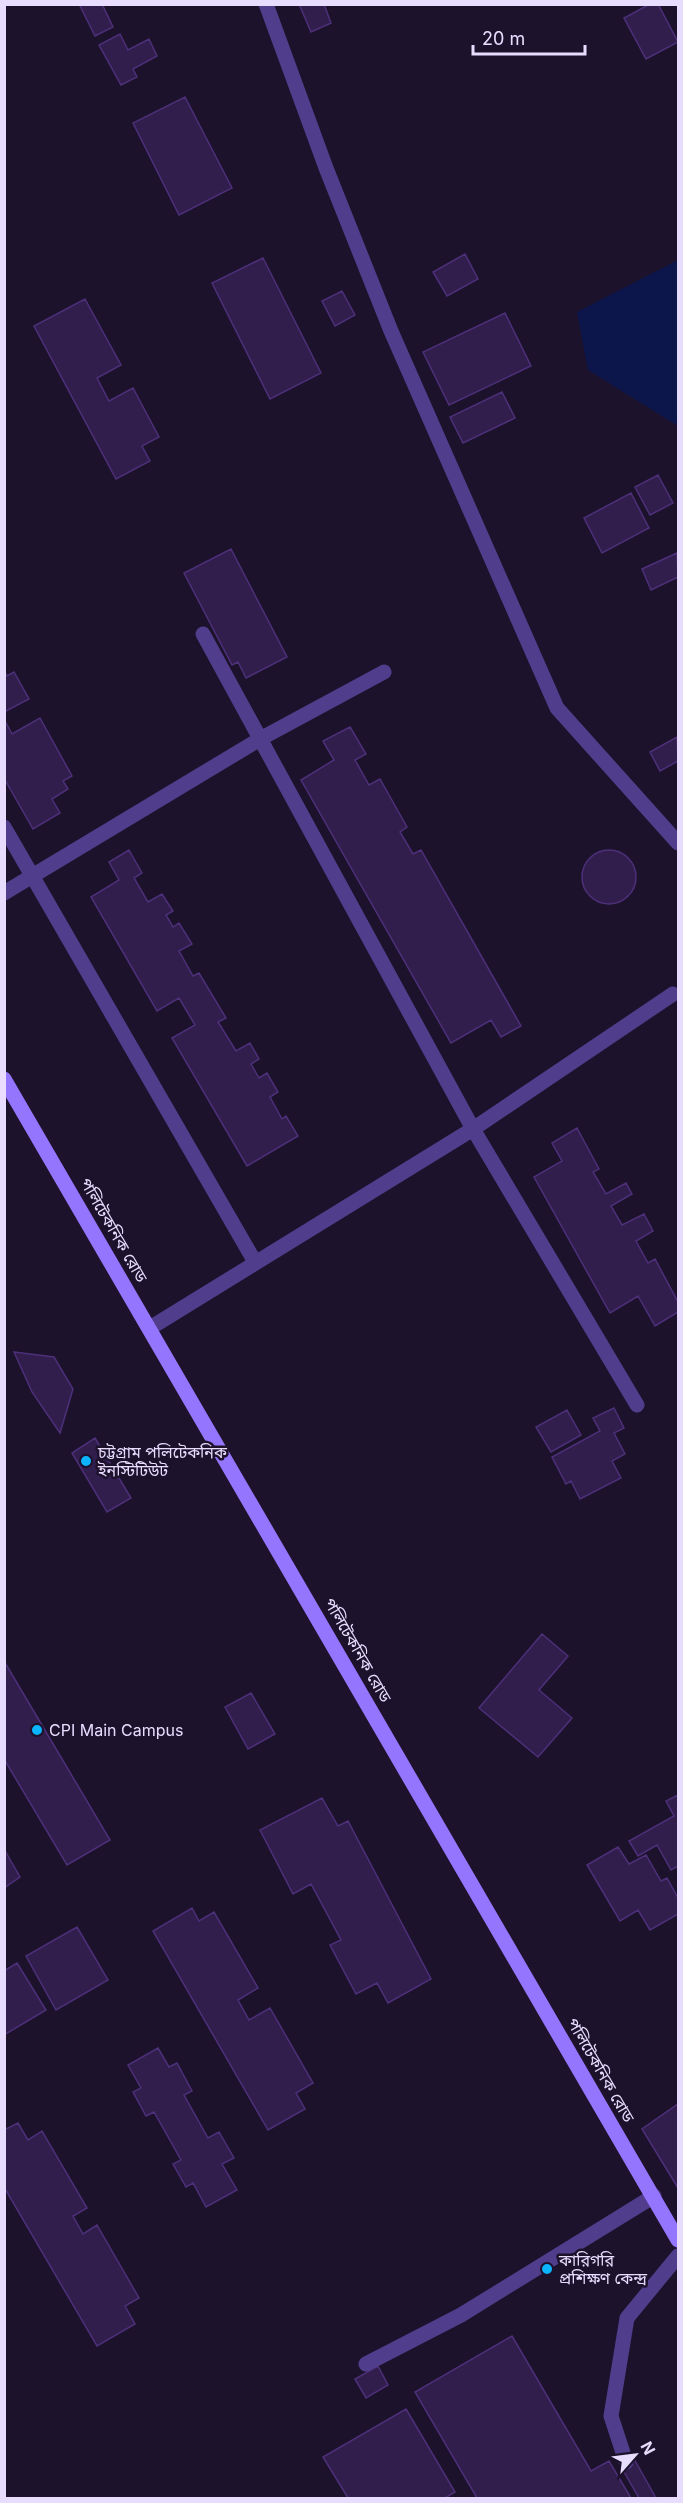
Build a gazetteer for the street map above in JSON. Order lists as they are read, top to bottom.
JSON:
{
  "streets": {
    "main road": ["পলিটেকনিক রোড"]
  },
  "places": ["চট্টগ্রাম পলিটেকনিক ইনস্টিটিউট", "CPI Main Campus", "কারিগরি প্রশিক্ষণ কেন্দ্র"],
  "scale_bar": "20 m",
  "north": "top right"
}
